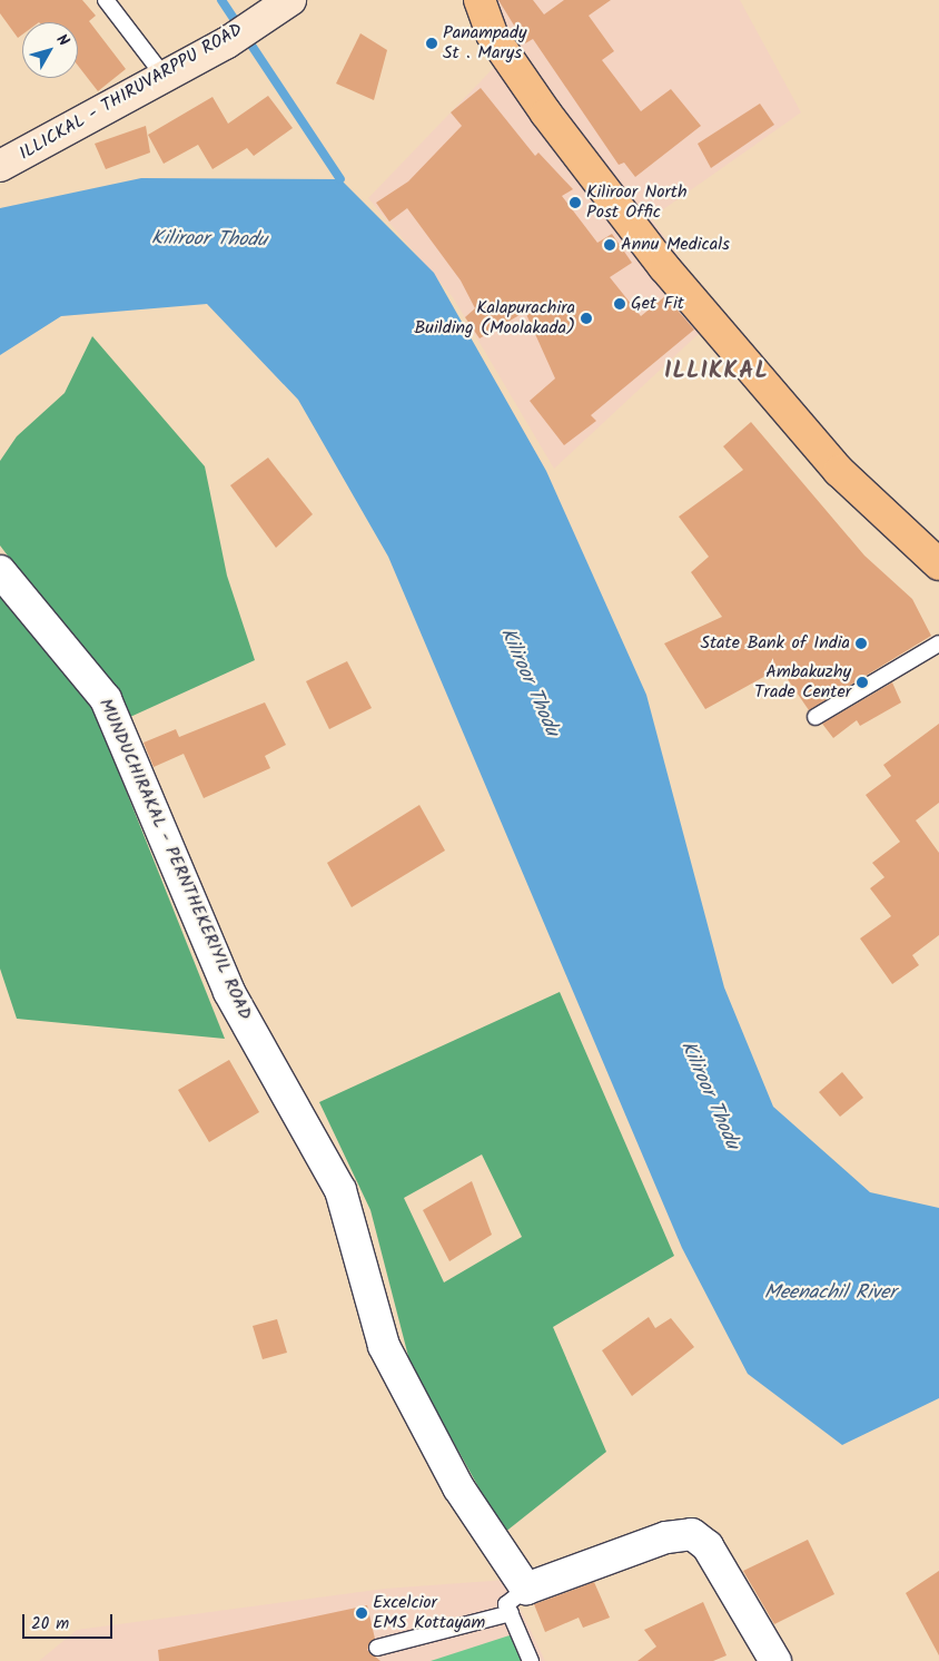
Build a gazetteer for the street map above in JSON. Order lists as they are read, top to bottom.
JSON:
{
  "streets": {
    "main road": ["ILLICKAL - THIRUVARPPU ROAD"],
    "street": ["MUNDUCHIRAKAL - PERNTHEKERIYIL ROAD"]
  },
  "districts": ["ILLIKKAL"],
  "water": ["Kiliroor Thodu", "Meenachil River"],
  "places": [
    "Panampady St . Marys",
    "Kiliroor North Post Offic",
    "Annu Medicals",
    "Get Fit",
    "Kalapurachira Building (Moolakada)",
    "State Bank of India",
    "Ambakuzhy Trade Center",
    "Excelcior EMS Kottayam"
  ],
  "scale_bar": "20 m",
  "north": "top right"
}
